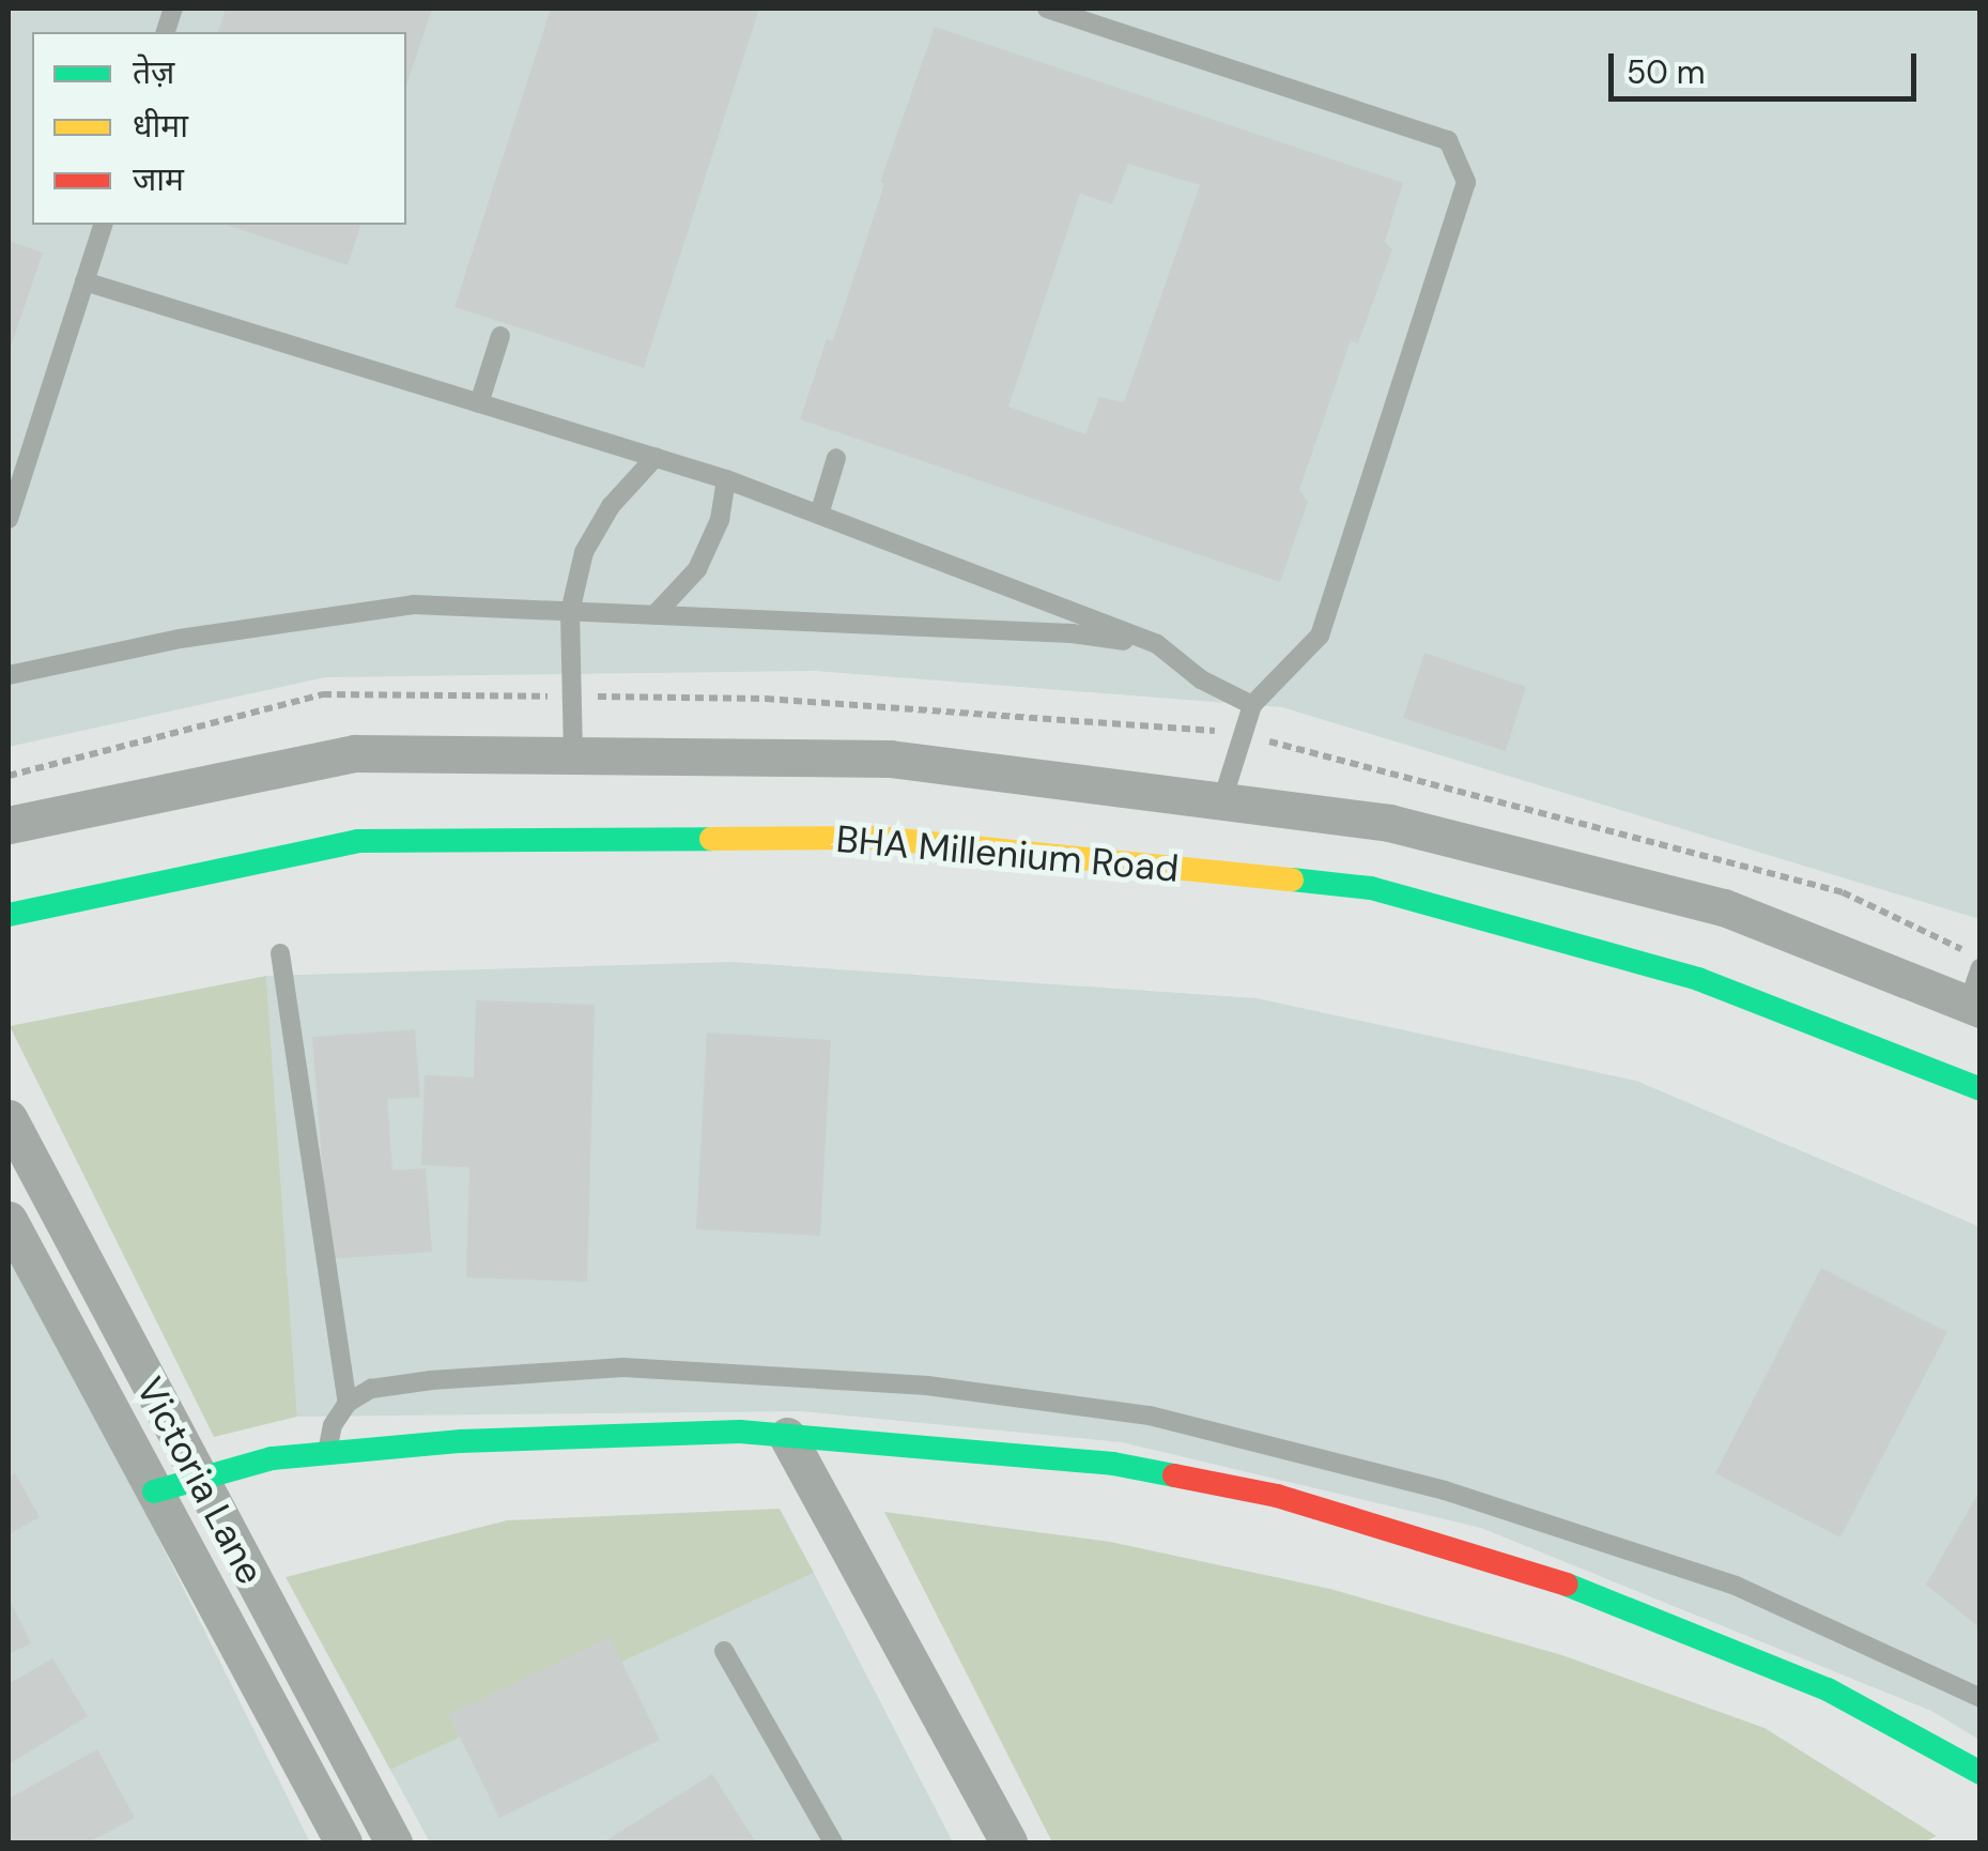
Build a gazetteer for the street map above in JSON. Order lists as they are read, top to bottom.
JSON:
{
  "streets": {
    "street": ["BHA Millenium Road", "Victoria Lane"]
  },
  "legend": ["तेज़", "धीमा", "जाम"],
  "scale_bar": "50 m"
}
